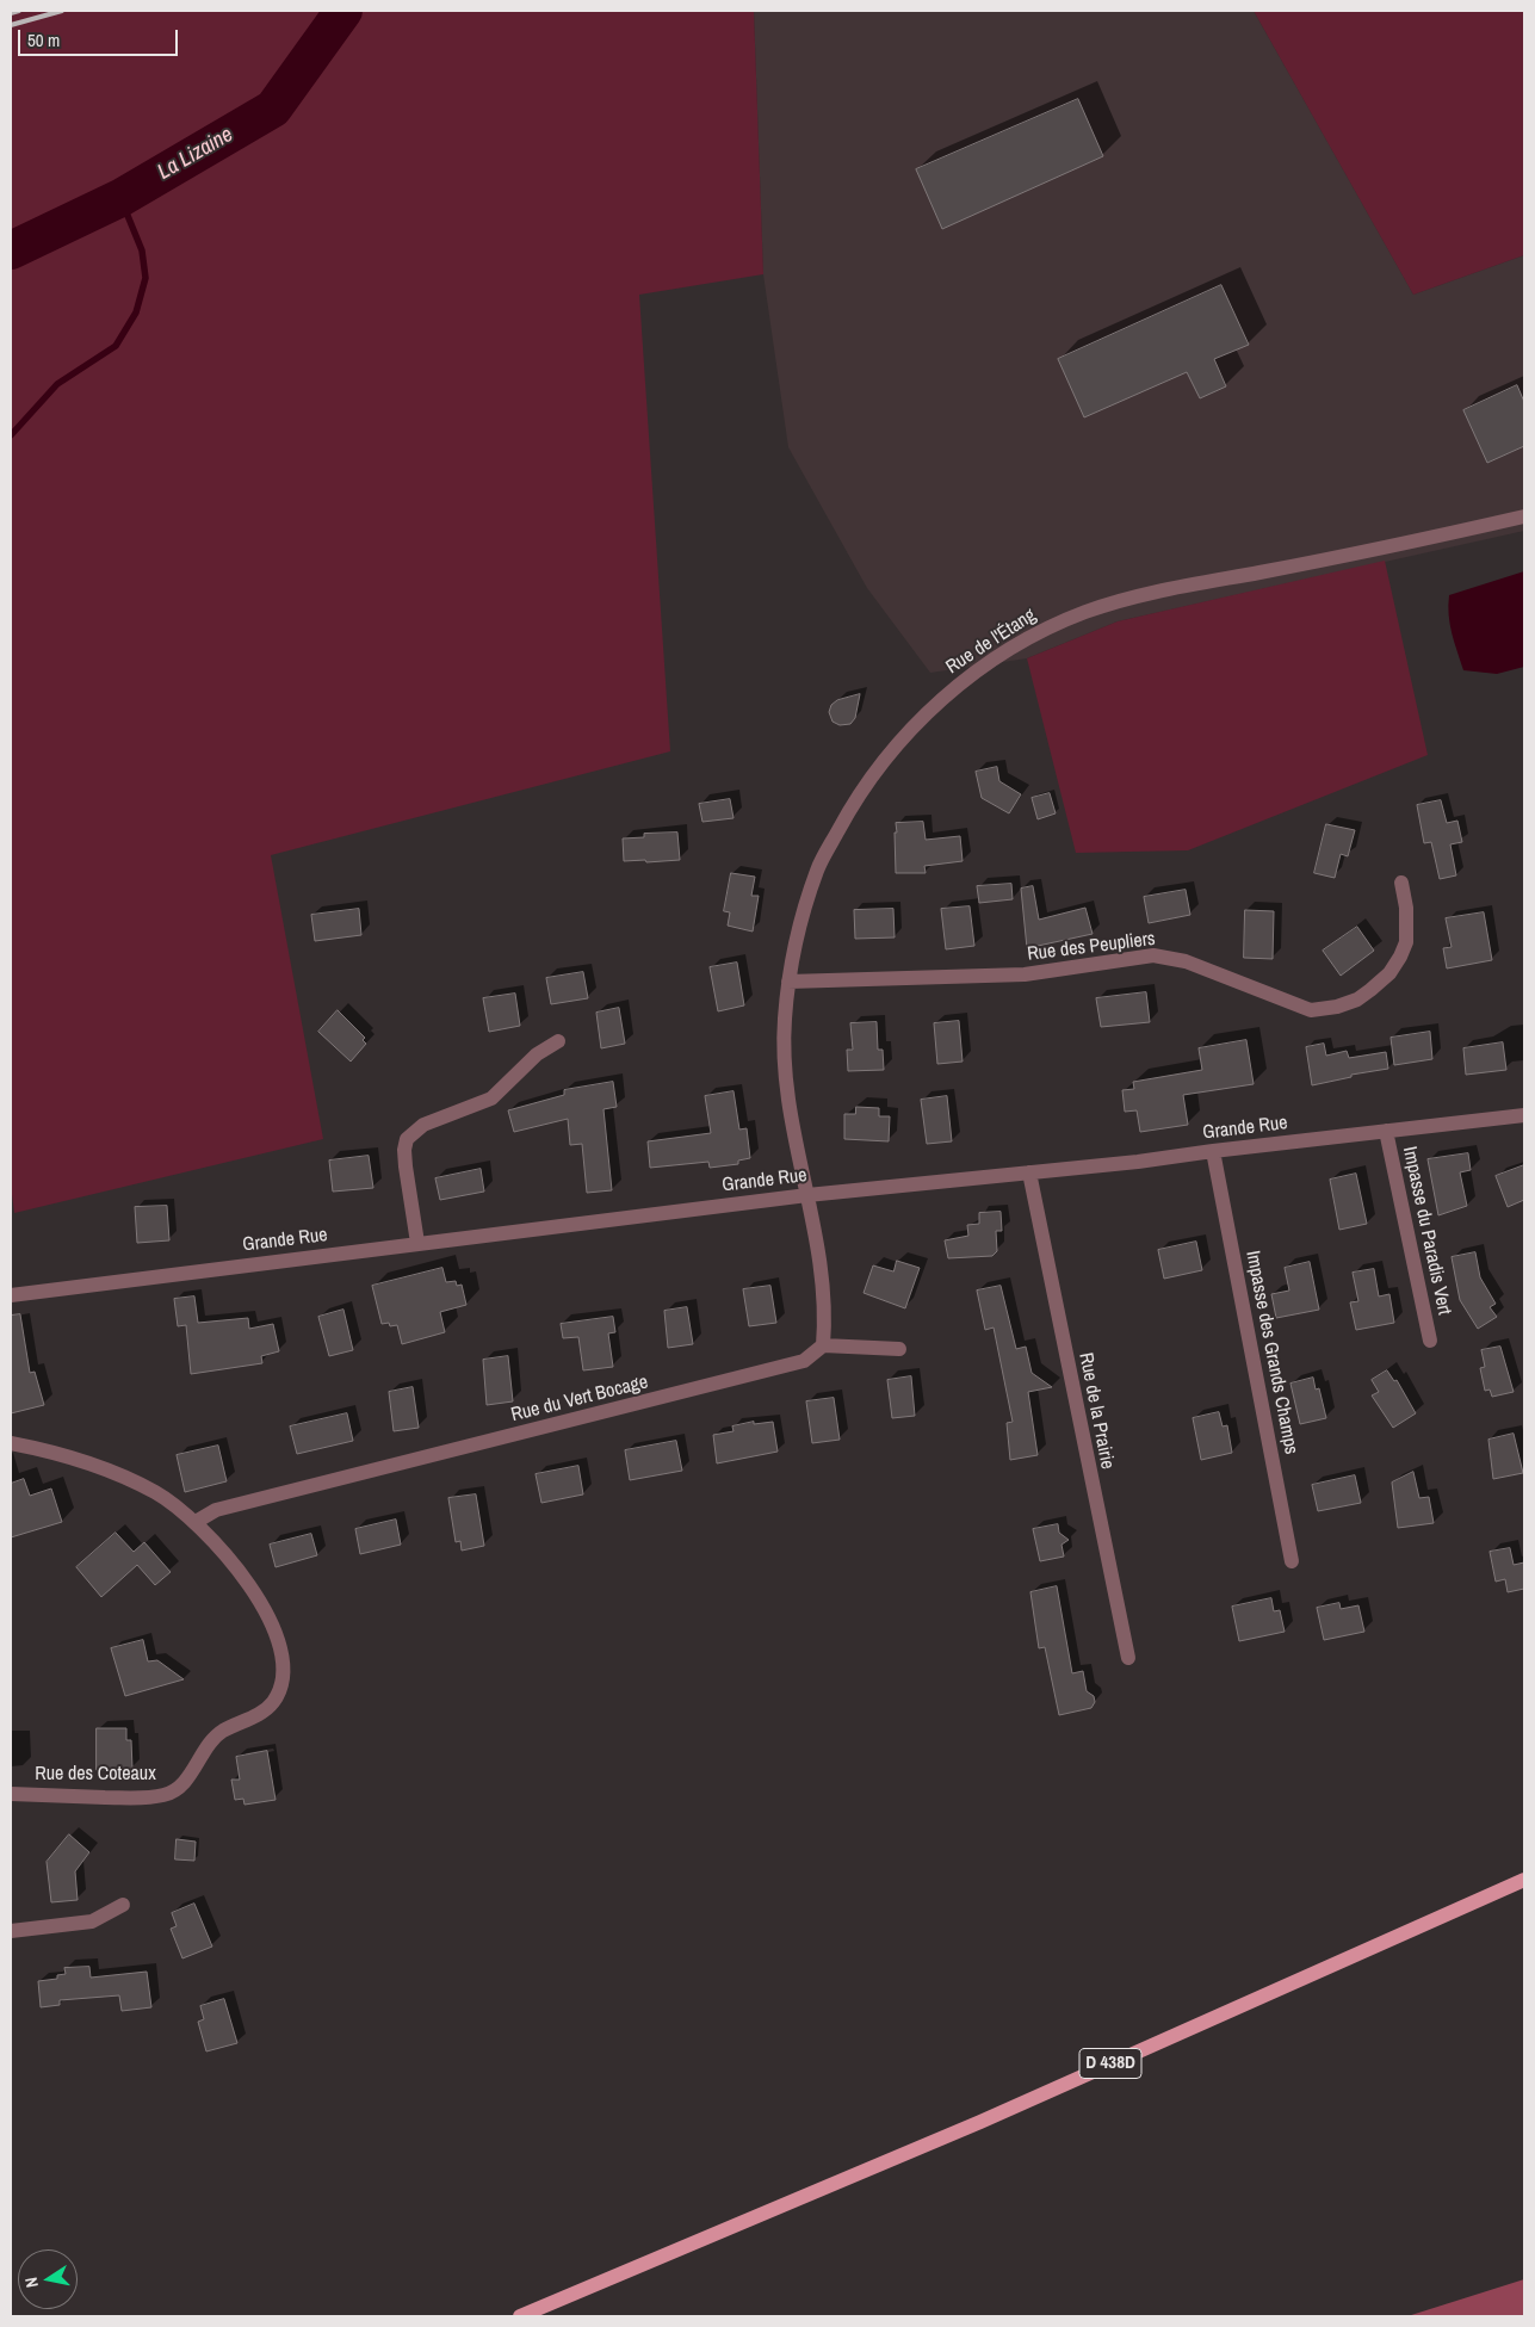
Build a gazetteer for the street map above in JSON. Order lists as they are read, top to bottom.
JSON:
{
  "streets": {
    "main road": ["D 438D"],
    "street": [
      "Rue de l'Étang",
      "Rue des Peupliers",
      "Grande Rue",
      "Impasse du Paradis Vert",
      "Impasse des Grands Champs",
      "Rue du Vert Bocage",
      "Rue de la Prairie",
      "Rue des Coteaux"
    ]
  },
  "crossings": [
    ["Rue de l'Étang", "Rue des Peupliers"],
    ["Rue de l'Étang", "Grande Rue"],
    ["Grande Rue", "Impasse du Paradis Vert"],
    ["Grande Rue", "Impasse des Grands Champs"],
    ["Grande Rue", "Rue de la Prairie"],
    ["Rue du Vert Bocage", "Rue des Coteaux"]
  ],
  "water": ["La Lizaine"],
  "scale_bar": "50 m",
  "north": "left"
}
